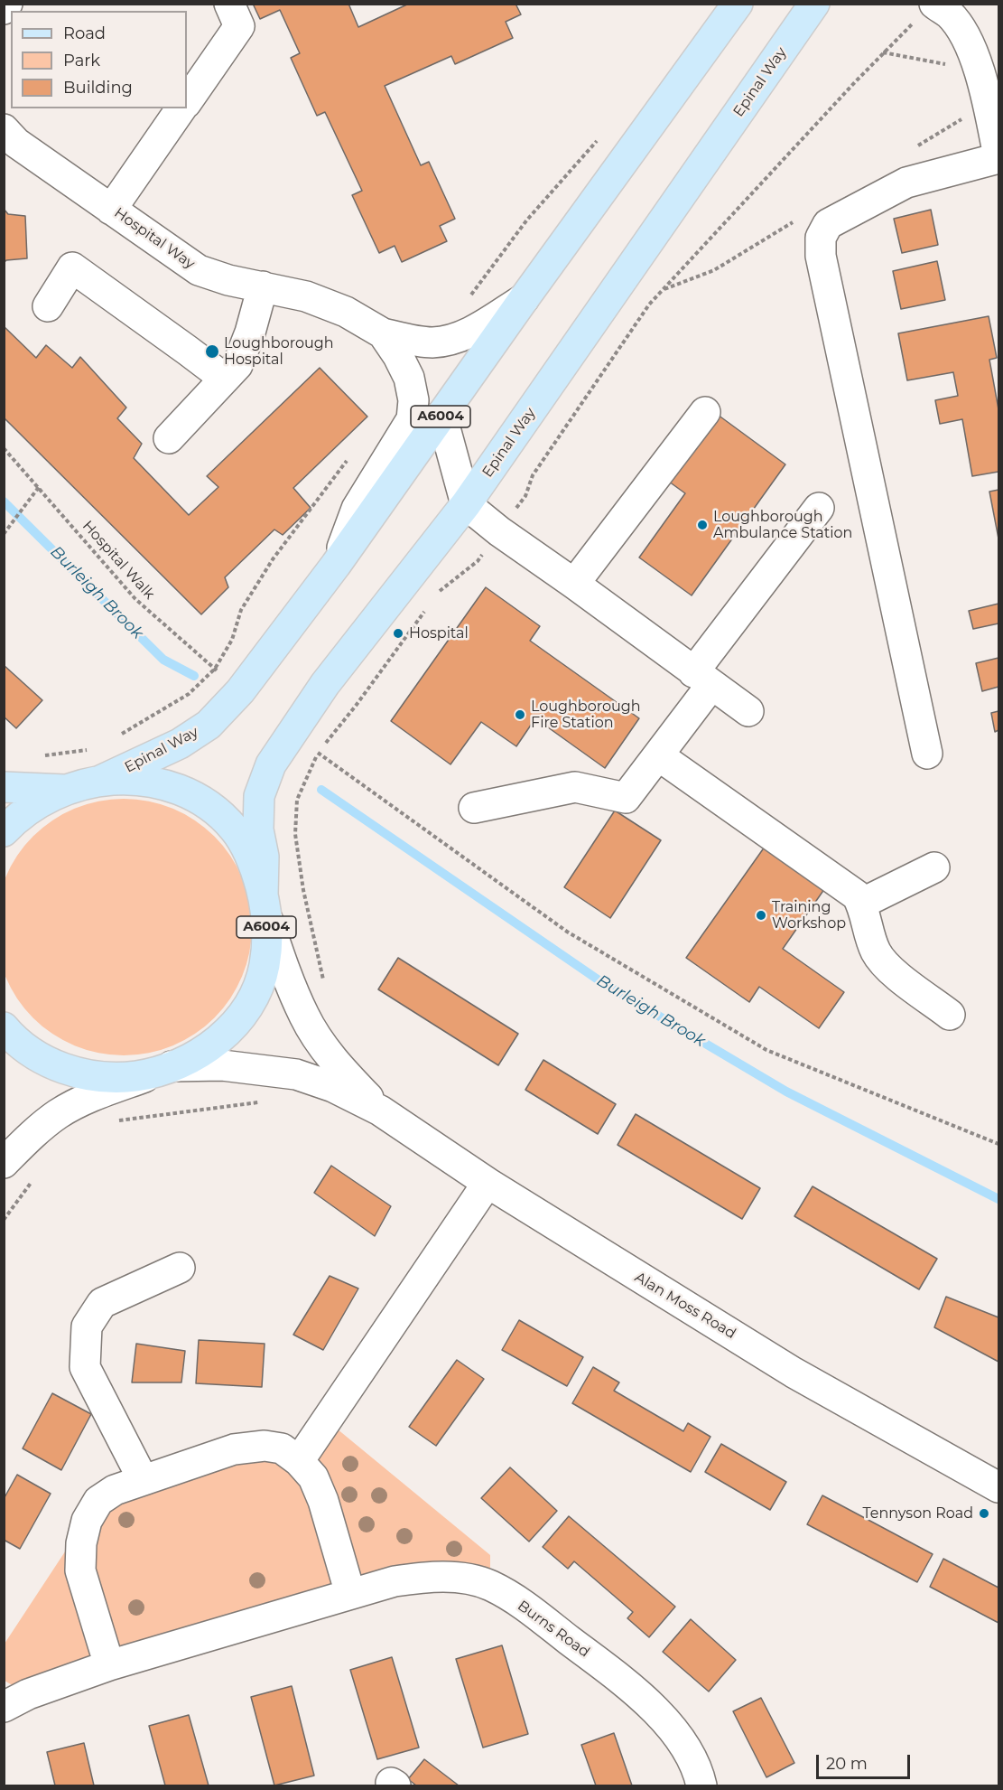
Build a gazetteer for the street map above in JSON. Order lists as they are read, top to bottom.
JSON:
{
  "streets": {
    "main road": ["Epinal Way", "A6004"],
    "street": ["Hospital Way", "Alan Moss Road", "Burns Road"],
    "path": ["Hospital Walk"]
  },
  "crossings": [
    ["Epinal Way", "Hospital Way"],
    ["Epinal Way", "A6004"],
    ["Epinal Way", "Alan Moss Road"],
    ["A6004", "Alan Moss Road"]
  ],
  "water": ["Burleigh Brook"],
  "places": [
    "Loughborough Hospital",
    "Loughborough Ambulance Station",
    "Hospital",
    "Loughborough Fire Station",
    "Training Workshop",
    "Tennyson Road"
  ],
  "legend": ["Road", "Park", "Building"],
  "scale_bar": "20 m"
}
